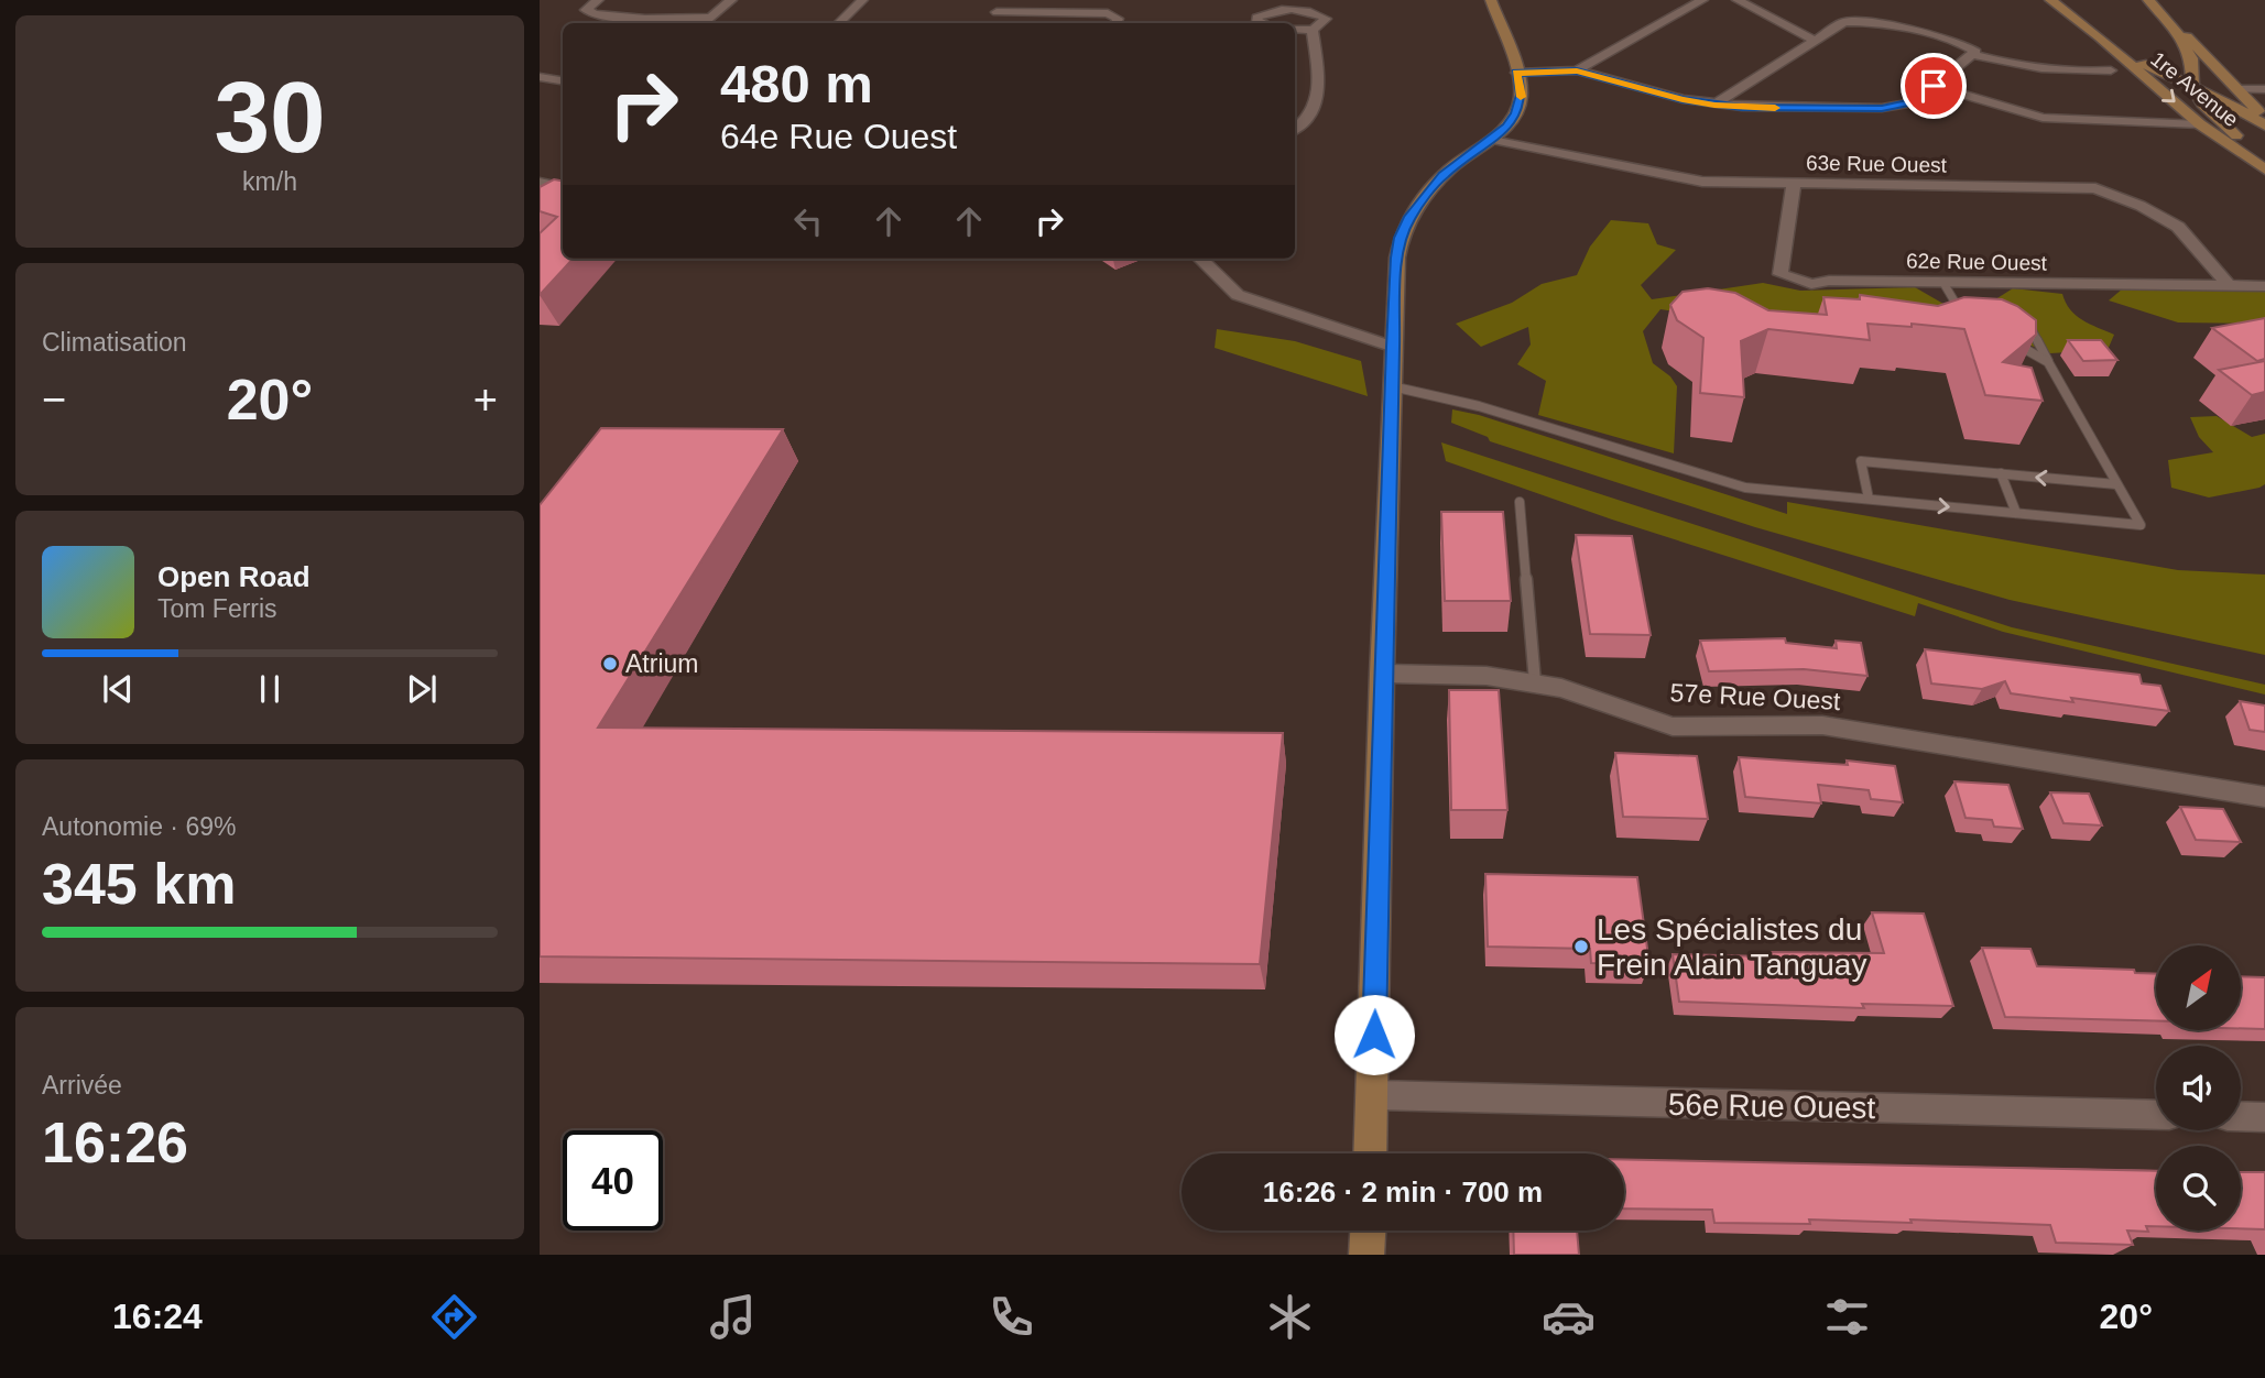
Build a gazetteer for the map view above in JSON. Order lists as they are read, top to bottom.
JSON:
{
  "streets": {
    "street": [
      "1re Avenue",
      "63e Rue Ouest",
      "62e Rue Ouest",
      "57e Rue Ouest",
      "56e Rue Ouest"
    ]
  },
  "crossings": [
    ["63e Rue Ouest", "62e Rue Ouest"]
  ],
  "places": ["Atrium", "Les Spécialistes du Frein Alain Tanguay"],
  "north": "top right",
  "page": {
    "tile": [
      ["30", "km/h"],
      "Climatisation",
      ["Autonomie · 69%", "345 km"],
      ["Arrivée", "16:26"]
    ],
    "turn": ["480 m", "64e Rue Ouest"],
    "heat": ["−", "20°", "+"],
    "song": ["Open Road", "Tom Ferris"],
    "limit": "40",
    "trip": "16:26 · 2 min · 700 m",
    "tabs": ["16:24", "20°"]
  }
}
